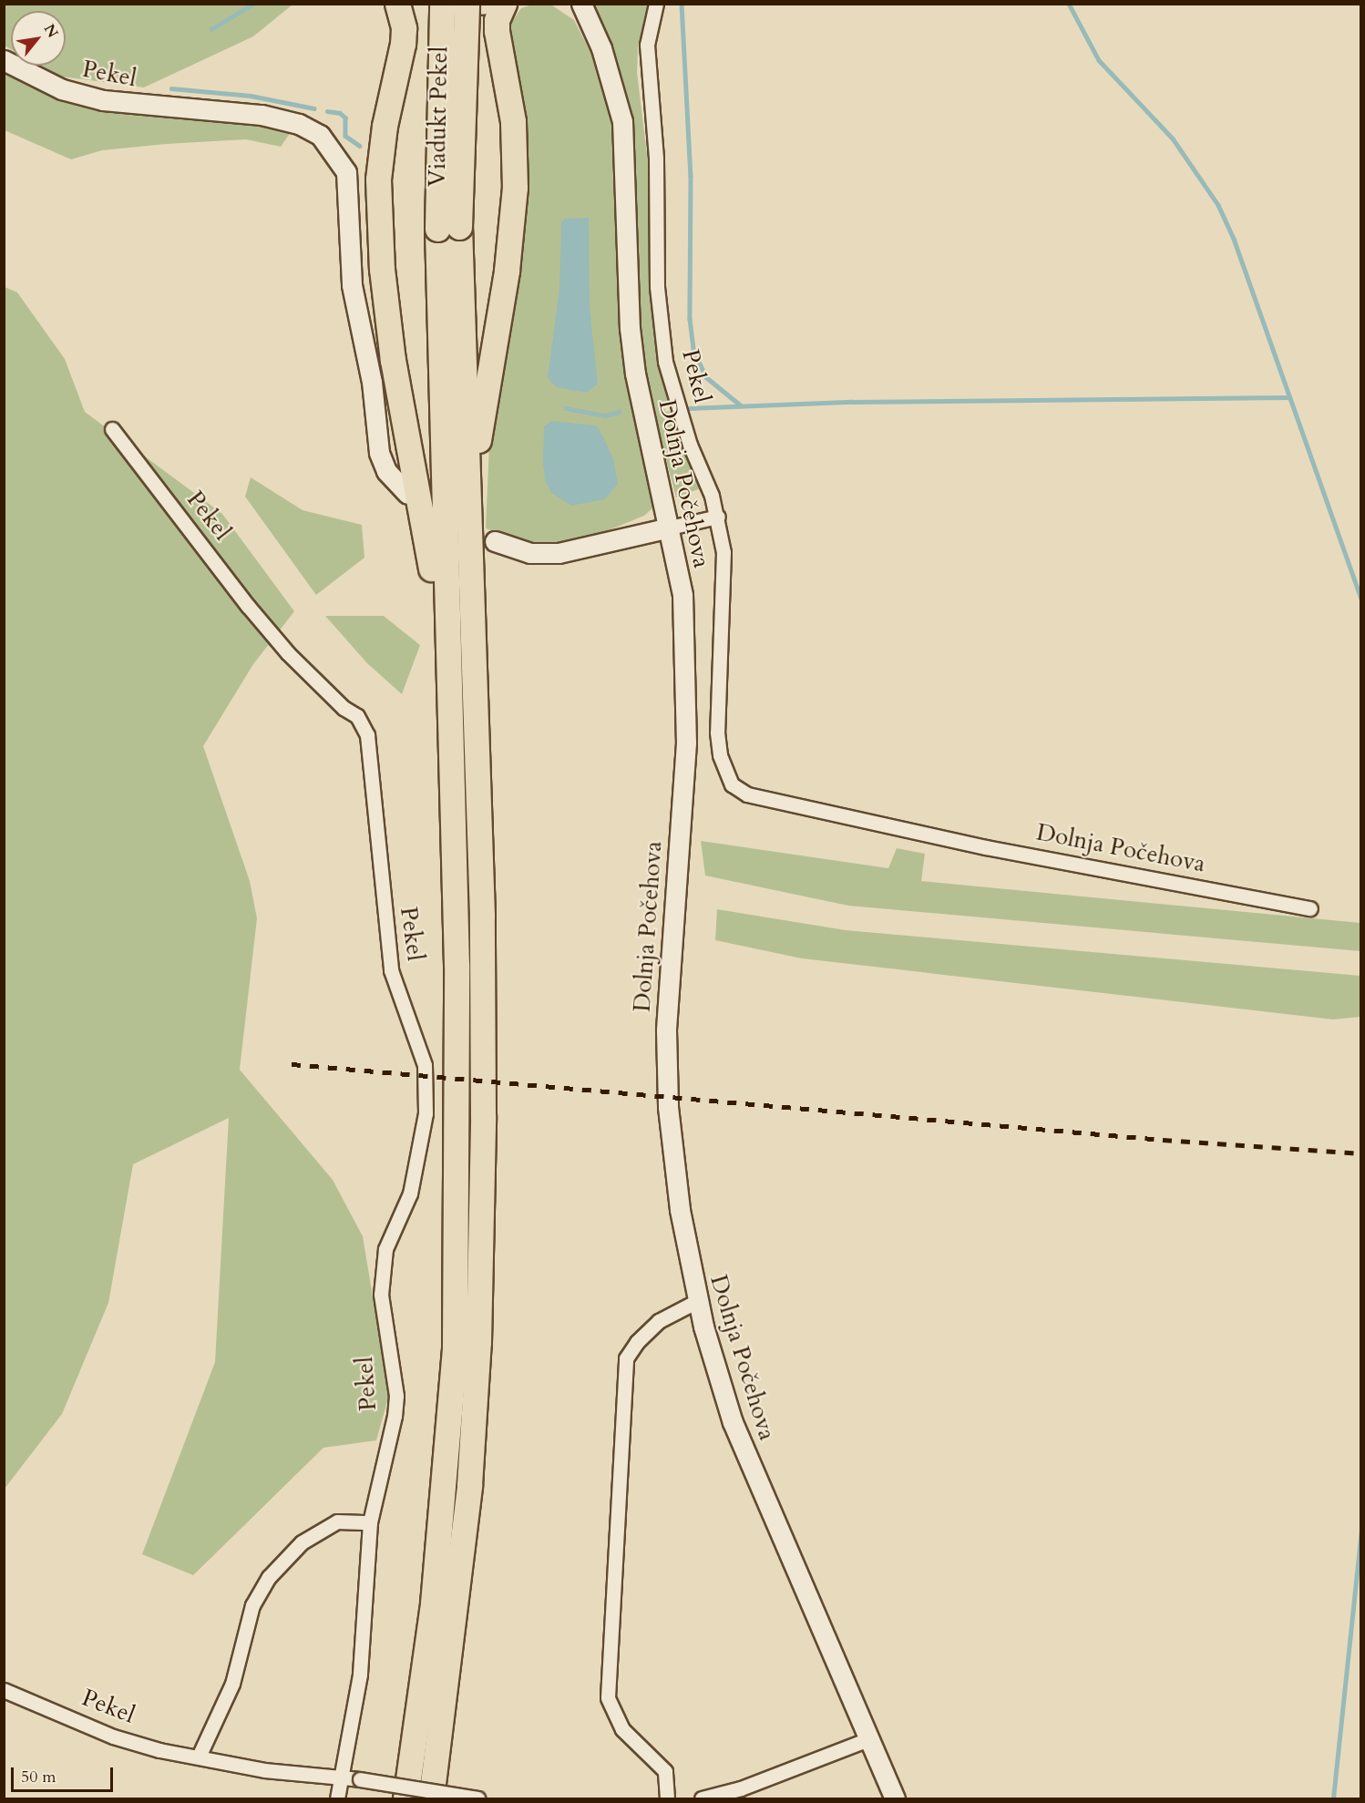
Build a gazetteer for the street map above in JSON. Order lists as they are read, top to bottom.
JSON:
{
  "streets": {
    "highway": ["Viadukt Pekel"],
    "main road": ["Pekel", "Dolnja Počehova"]
  },
  "crossings": [
    ["Pekel", "Dolnja Počehova"]
  ],
  "scale_bar": "50 m",
  "north": "top right"
}
